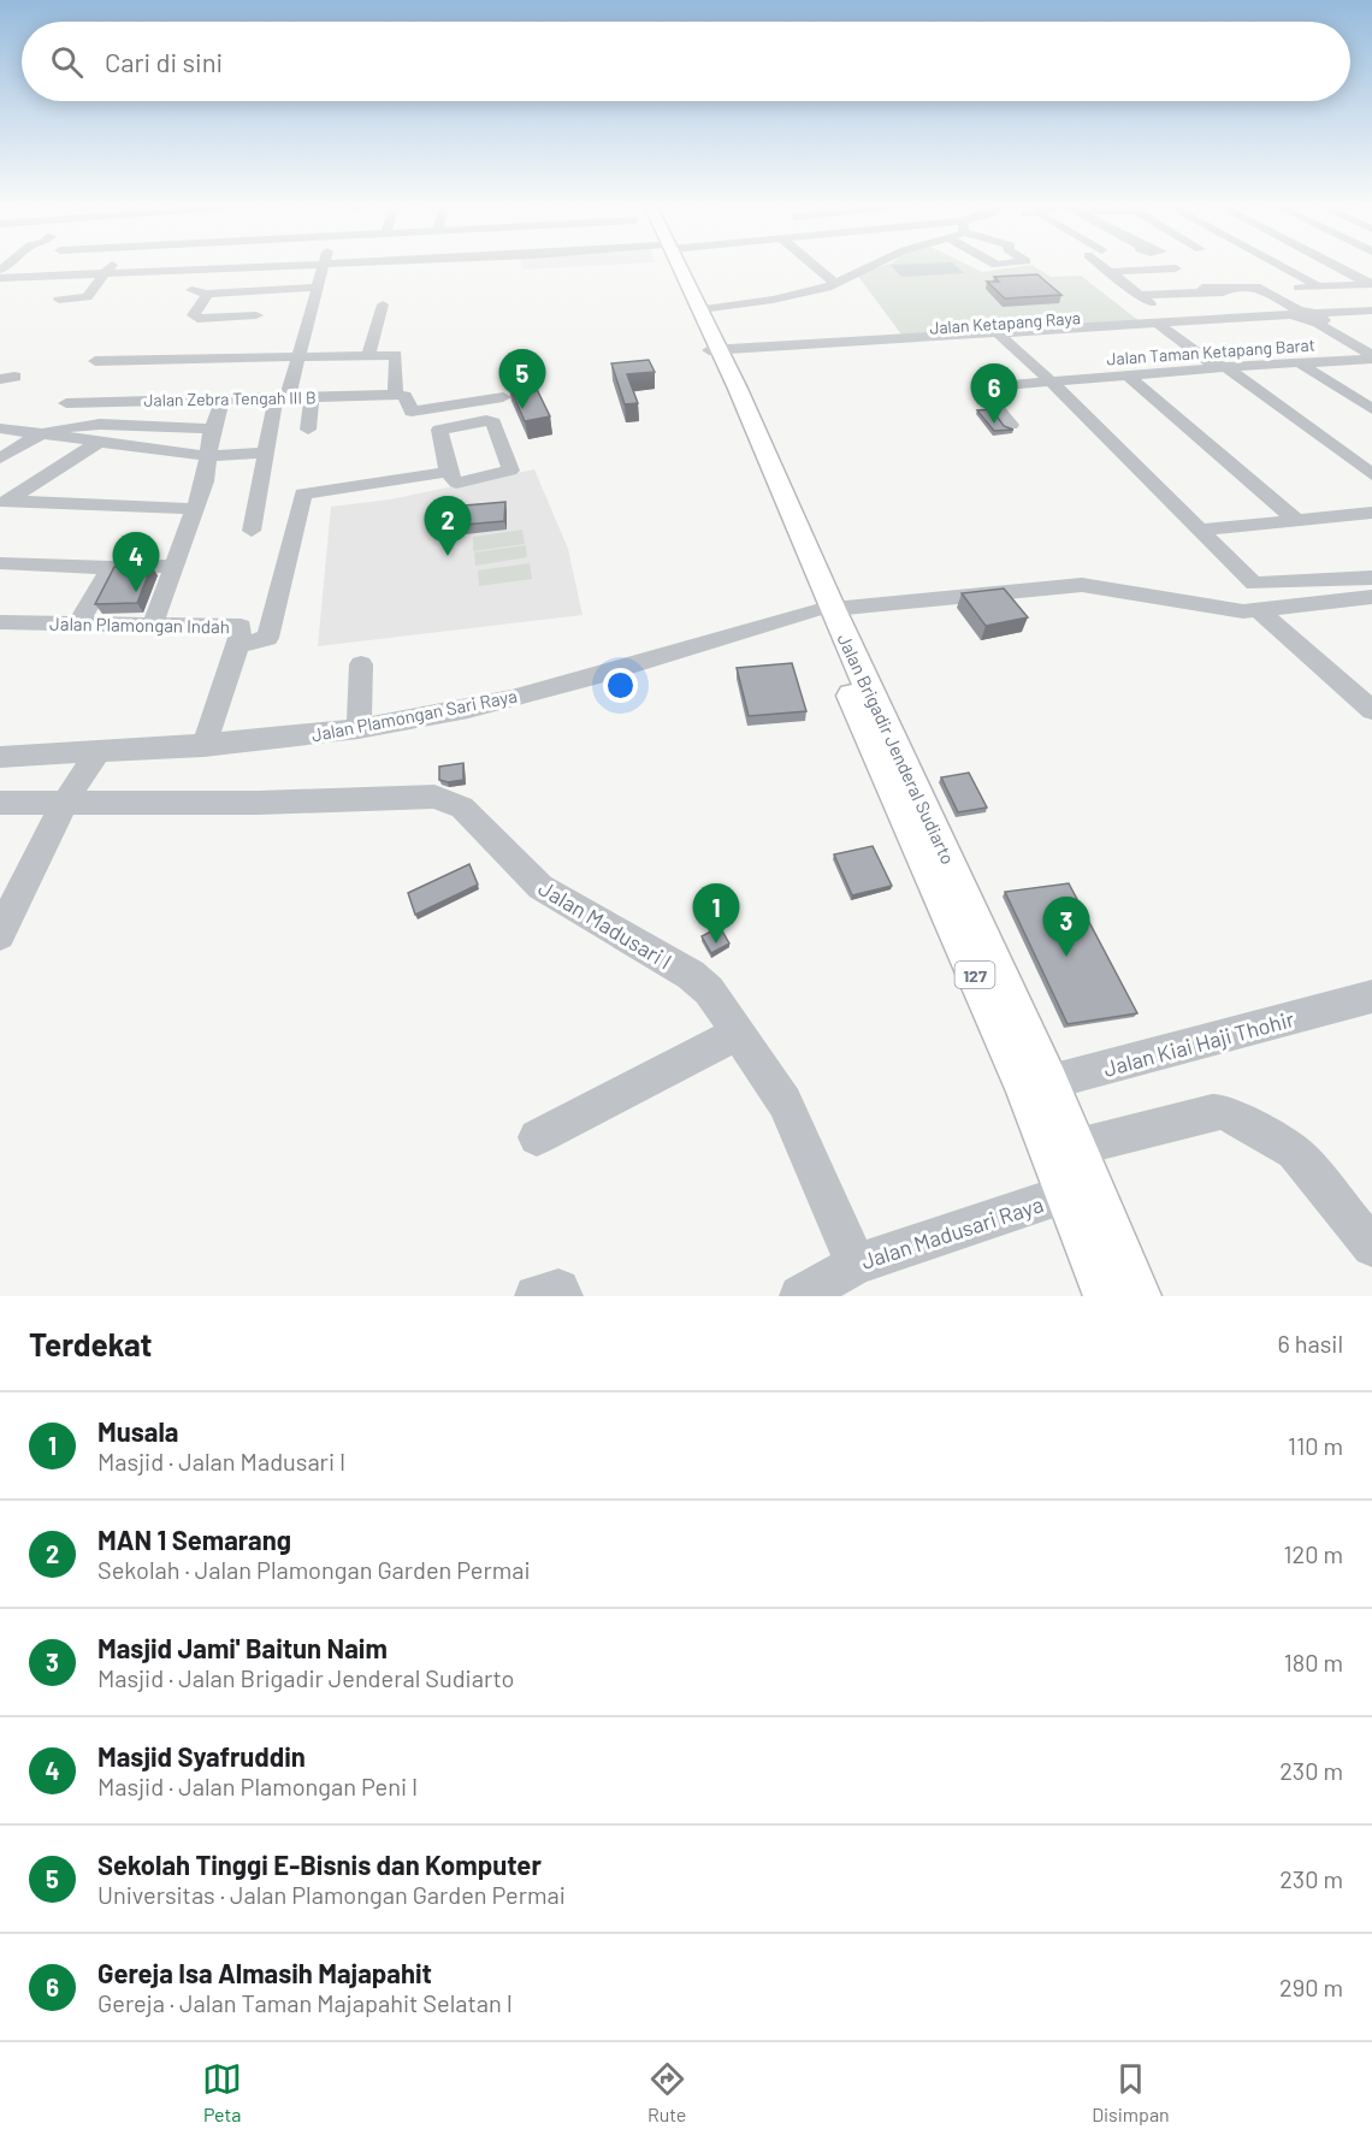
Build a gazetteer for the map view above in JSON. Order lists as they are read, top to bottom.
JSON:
{
  "streets": {
    "main road": ["Jalan Brigadir Jenderal Sudiarto", "127"],
    "street": [
      "Jalan Ketapang Raya",
      "Jalan Taman Ketapang Barat",
      "Jalan Zebra Tengah III B",
      "Jalan Plamongan Indah",
      "Jalan Plamongan Sari Raya",
      "Jalan Madusari I",
      "Jalan Kiai Haji Thohir",
      "Jalan Madusari Raya"
    ]
  },
  "crossings": [
    ["Jalan Ketapang Raya", "Jalan Brigadir Jenderal Sudiarto"],
    ["Jalan Plamongan Indah", "Jalan Plamongan Sari Raya"],
    ["Jalan Plamongan Sari Raya", "Jalan Brigadir Jenderal Sudiarto"],
    ["Jalan Brigadir Jenderal Sudiarto", "Jalan Kiai Haji Thohir"],
    ["Jalan Brigadir Jenderal Sudiarto", "Jalan Madusari Raya"],
    ["Jalan Madusari I", "Jalan Madusari Raya"]
  ],
  "page": {
    "search": "Cari di sini",
    "pins": [
      "5",
      "6",
      "2",
      "4",
      "1",
      "3"
    ],
    "heading": ["Terdekat", "6 hasil"],
    "list": [
      {
        "mark": "1",
        "name": "Musala",
        "note": "Masjid · Jalan Madusari I",
        "value": "110 m"
      },
      {
        "mark": "2",
        "name": "MAN 1 Semarang",
        "note": "Sekolah · Jalan Plamongan Garden Permai",
        "value": "120 m"
      },
      {
        "mark": "3",
        "name": "Masjid Jami' Baitun Naim",
        "note": "Masjid · Jalan Brigadir Jenderal Sudiarto",
        "value": "180 m"
      },
      {
        "mark": "4",
        "name": "Masjid Syafruddin",
        "note": "Masjid · Jalan Plamongan Peni I",
        "value": "230 m"
      },
      {
        "mark": "5",
        "name": "Sekolah Tinggi E-Bisnis dan Komputer",
        "note": "Universitas · Jalan Plamongan Garden Permai",
        "value": "230 m"
      },
      {
        "mark": "6",
        "name": "Gereja Isa Almasih Majapahit",
        "note": "Gereja · Jalan Taman Majapahit Selatan I",
        "value": "290 m"
      }
    ],
    "nav": ["Peta", "Rute", "Disimpan"]
  }
}
